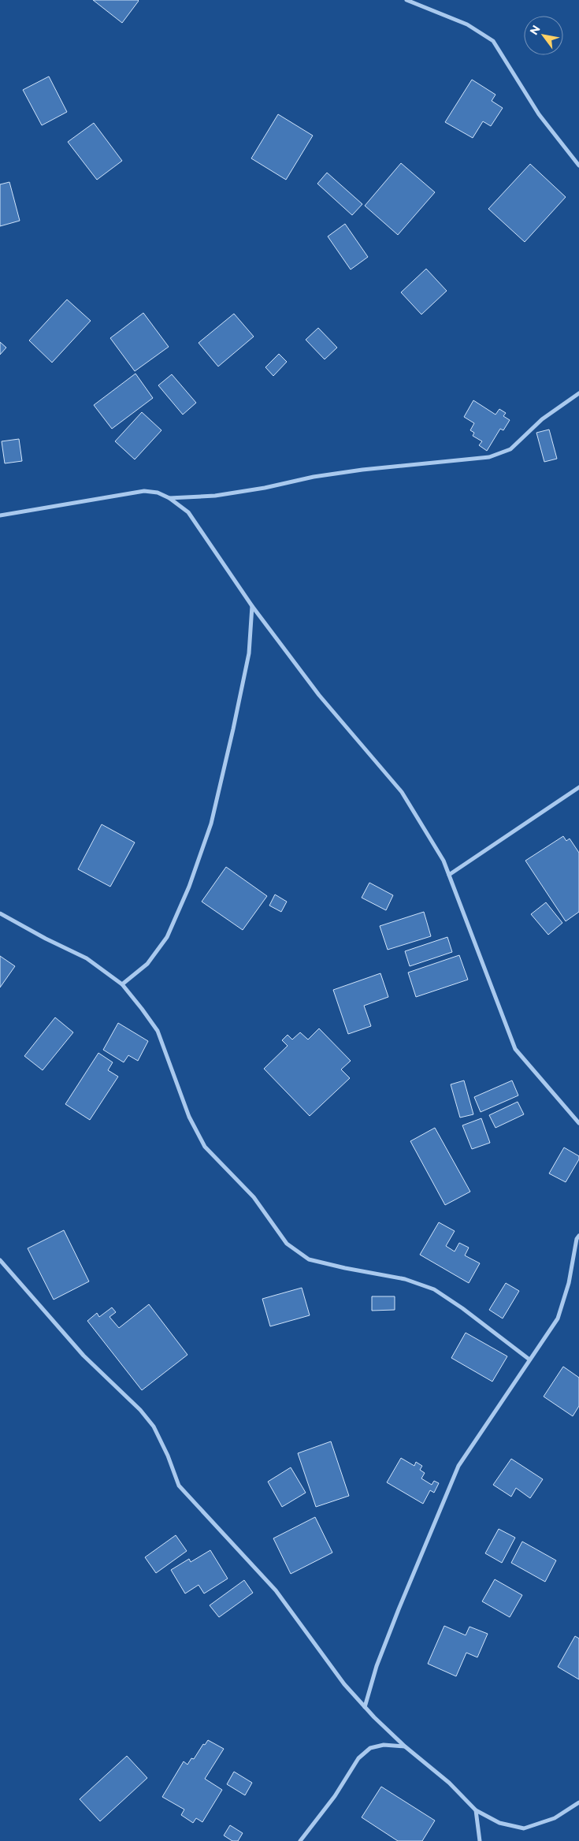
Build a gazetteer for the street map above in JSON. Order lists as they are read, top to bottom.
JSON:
{
  "north": "top left"
}
